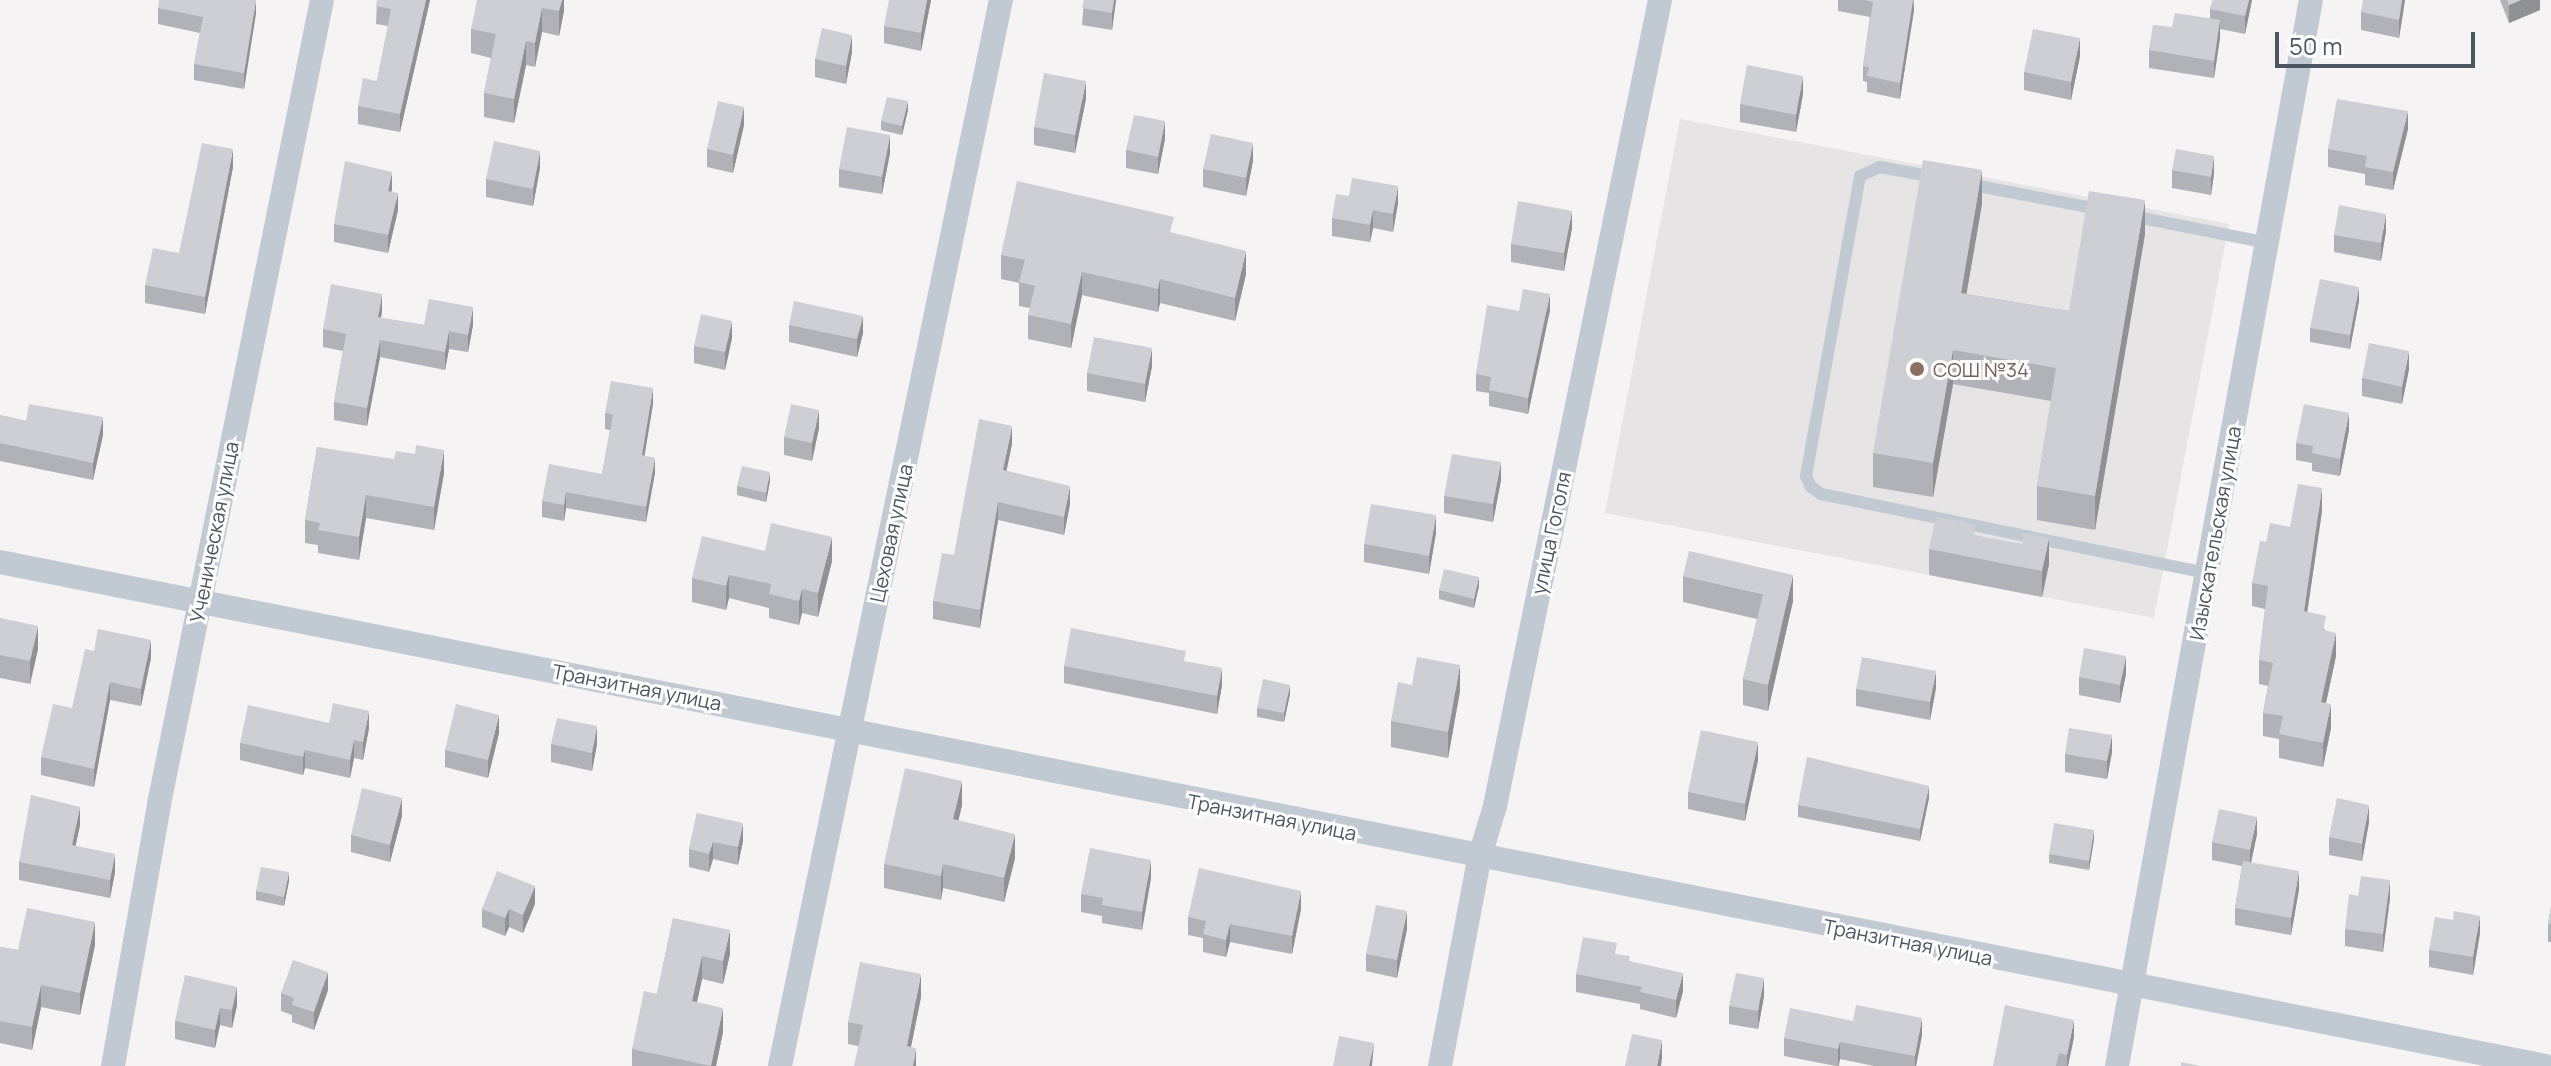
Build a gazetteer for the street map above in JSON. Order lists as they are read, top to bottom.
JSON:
{
  "streets": {
    "street": [
      "Ученическая улица",
      "Цеховая улица",
      "улица Гоголя",
      "Изыскательская улица",
      "Транзитная улица"
    ]
  },
  "crossings": [
    ["Ученическая улица", "Транзитная улица"],
    ["Цеховая улица", "Транзитная улица"],
    ["улица Гоголя", "Транзитная улица"],
    ["Изыскательская улица", "Транзитная улица"]
  ],
  "places": ["СОШ №34"],
  "scale_bar": "50 m"
}
